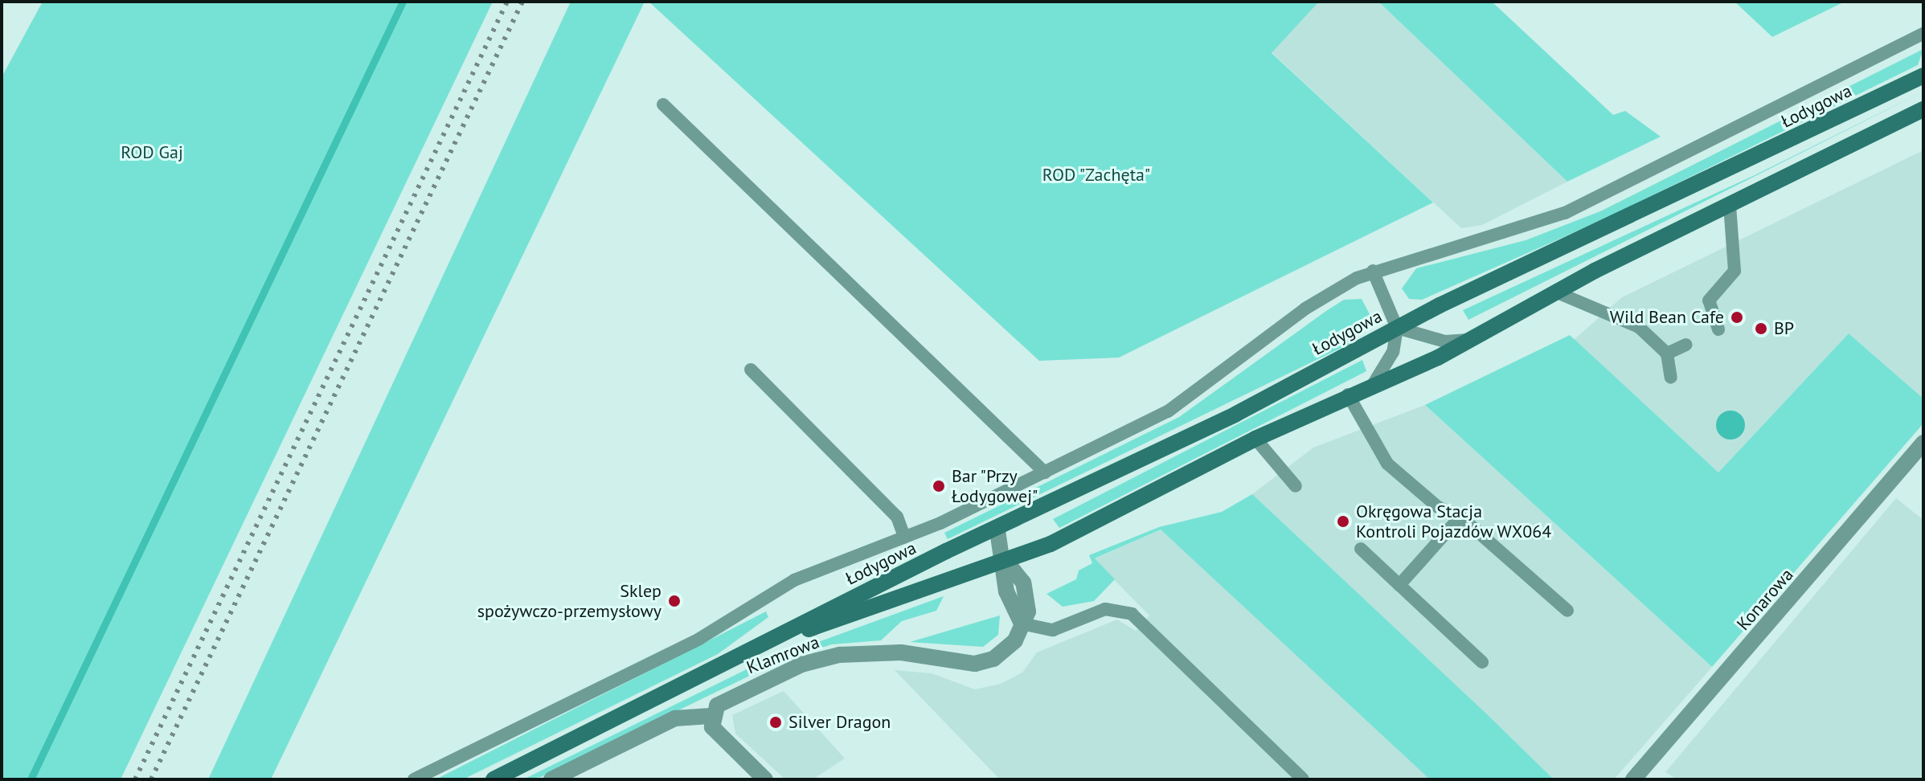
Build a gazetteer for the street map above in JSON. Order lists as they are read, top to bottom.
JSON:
{
  "streets": {
    "main road": ["Łodygowa"],
    "street": ["Konarowa", "Klamrowa"]
  },
  "crossings": [
    ["Łodygowa", "Klamrowa"]
  ],
  "parks": ["ROD Gaj", "ROD \"Zachęta\""],
  "places": [
    "Wild Bean Cafe",
    "BP",
    "Bar \"Przy Łodygowej\"",
    "Okręgowa Stacja Kontroli Pojazdów WX064",
    "Sklep spożywczo-przemysłowy",
    "Silver Dragon"
  ]
}
